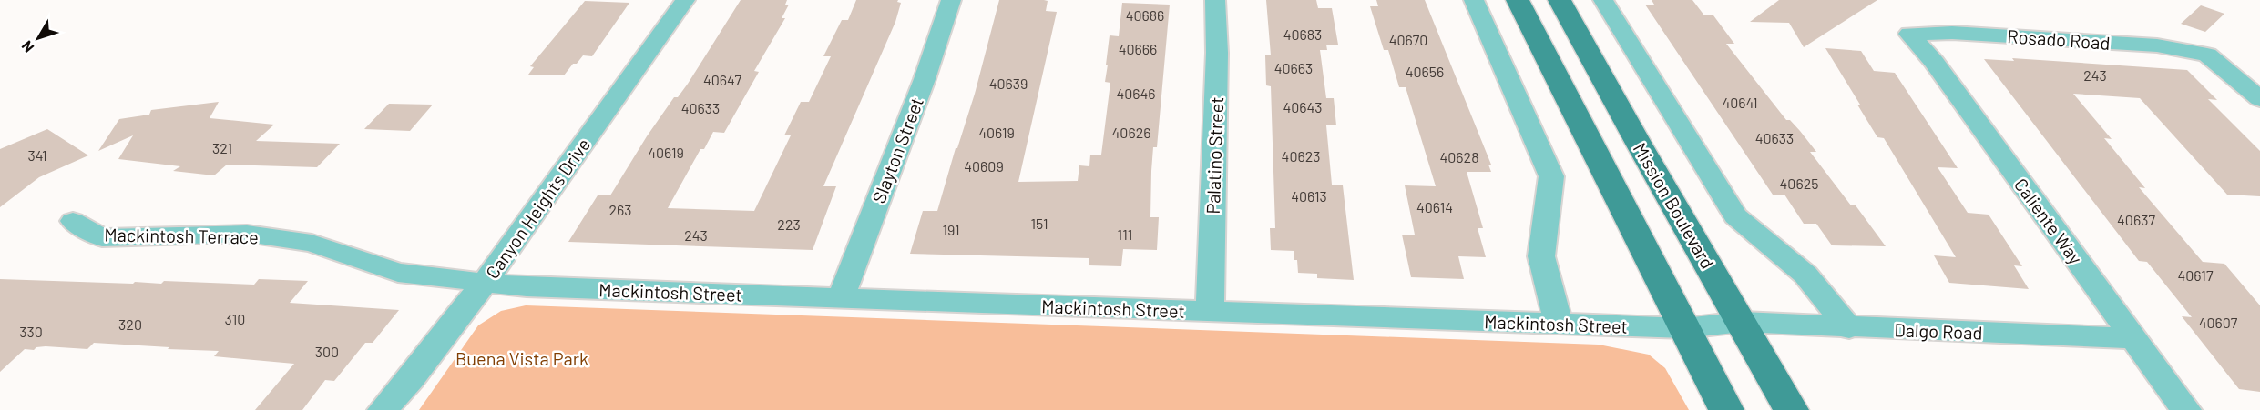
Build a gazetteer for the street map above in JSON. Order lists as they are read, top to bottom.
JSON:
{
  "streets": {
    "main road": ["Mission Boulevard"],
    "street": [
      "Rosado Road",
      "Slayton Street",
      "Palatino Street",
      "Canyon Heights Drive",
      "Caliente Way",
      "Mackintosh Terrace",
      "Mackintosh Street",
      "Dalgo Road"
    ]
  },
  "crossings": [
    ["Rosado Road", "Caliente Way"],
    ["Slayton Street", "Mackintosh Street"],
    ["Palatino Street", "Mackintosh Street"],
    ["Mission Boulevard", "Mackintosh Street"],
    ["Mission Boulevard", "Dalgo Road"],
    ["Canyon Heights Drive", "Mackintosh Terrace"],
    ["Canyon Heights Drive", "Mackintosh Street"],
    ["Caliente Way", "Dalgo Road"],
    ["Mackintosh Terrace", "Mackintosh Street"],
    ["Mackintosh Street", "Dalgo Road"]
  ],
  "parks": ["Buena Vista Park"],
  "house_numbers": [
    "40686",
    "40683",
    "40670",
    "40666",
    "40663",
    "40656",
    "243",
    "40647",
    "40639",
    "40646",
    "40641",
    "40643",
    "40633",
    "40619",
    "40626",
    "40633",
    "321",
    "40619",
    "341",
    "40623",
    "40628",
    "40609",
    "40625",
    "40613",
    "40614",
    "263",
    "40637",
    "151",
    "223",
    "191",
    "111",
    "243",
    "40617",
    "310",
    "40607",
    "320",
    "330",
    "300"
  ],
  "north": "bottom left"
}
